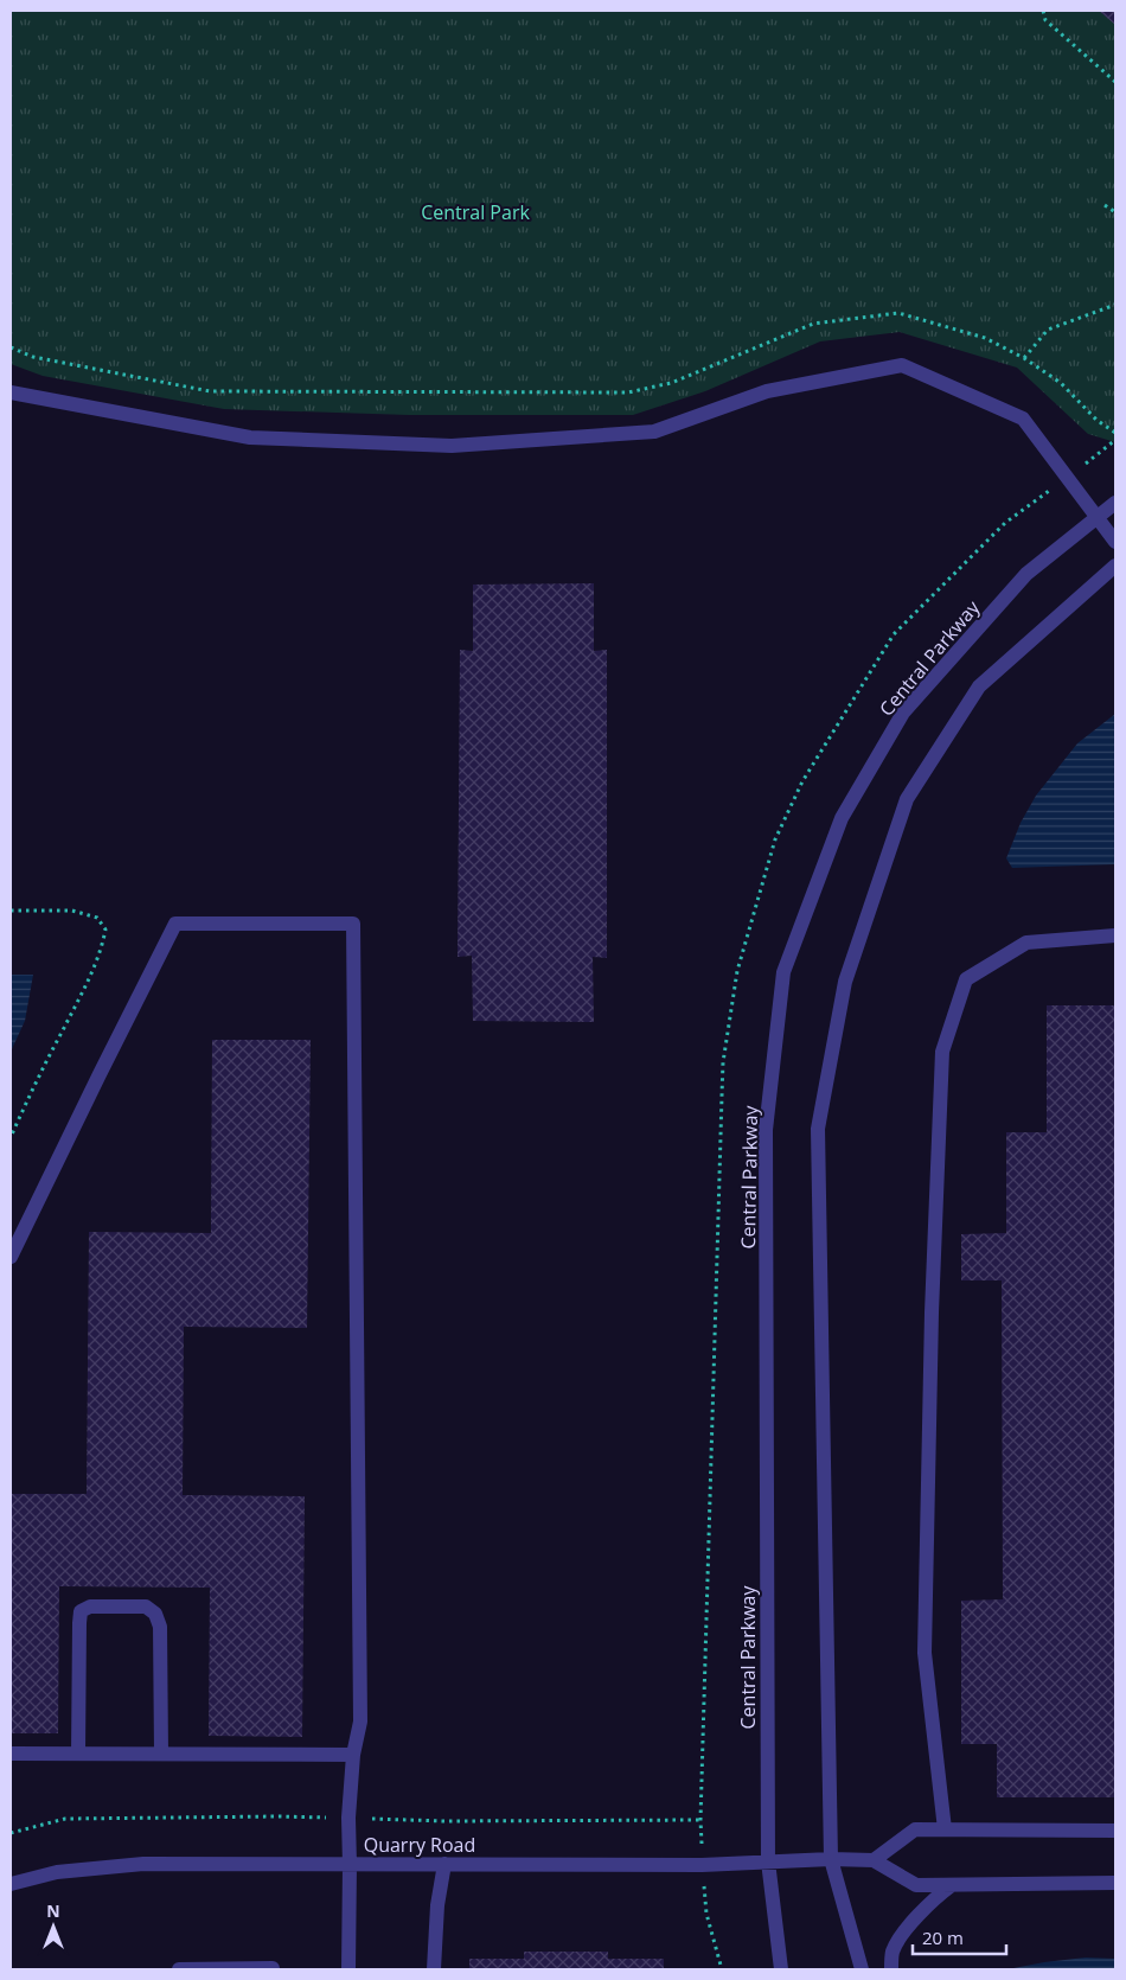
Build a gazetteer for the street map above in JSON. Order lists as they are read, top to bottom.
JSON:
{
  "streets": {
    "street": ["Central Parkway", "Quarry Road"]
  },
  "crossings": [
    ["Central Parkway", "Quarry Road"]
  ],
  "parks": ["Central Park"],
  "scale_bar": "20 m",
  "north": "top"
}
